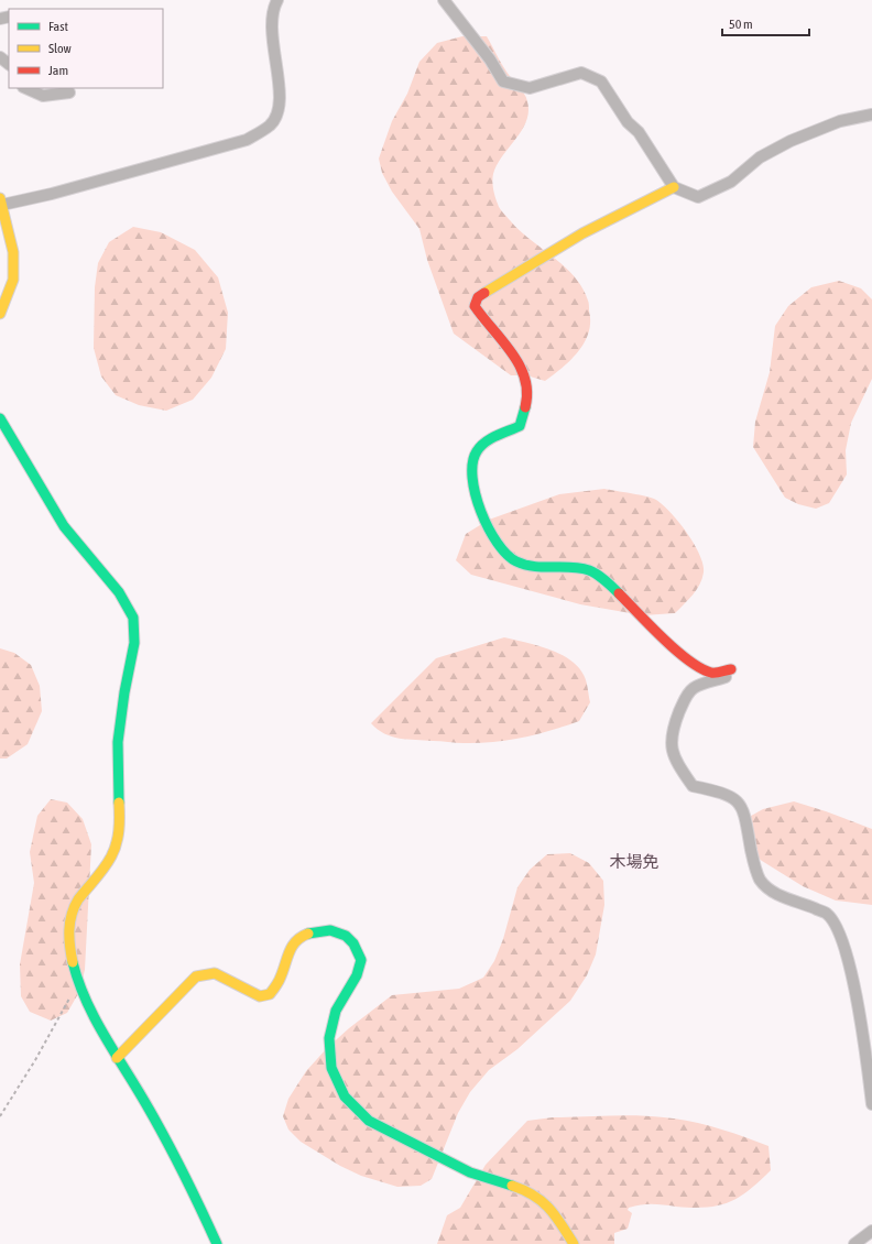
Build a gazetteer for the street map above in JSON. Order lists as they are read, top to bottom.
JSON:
{
  "districts": ["木場免"],
  "legend": ["Fast", "Slow", "Jam"],
  "scale_bar": "50 m"
}
